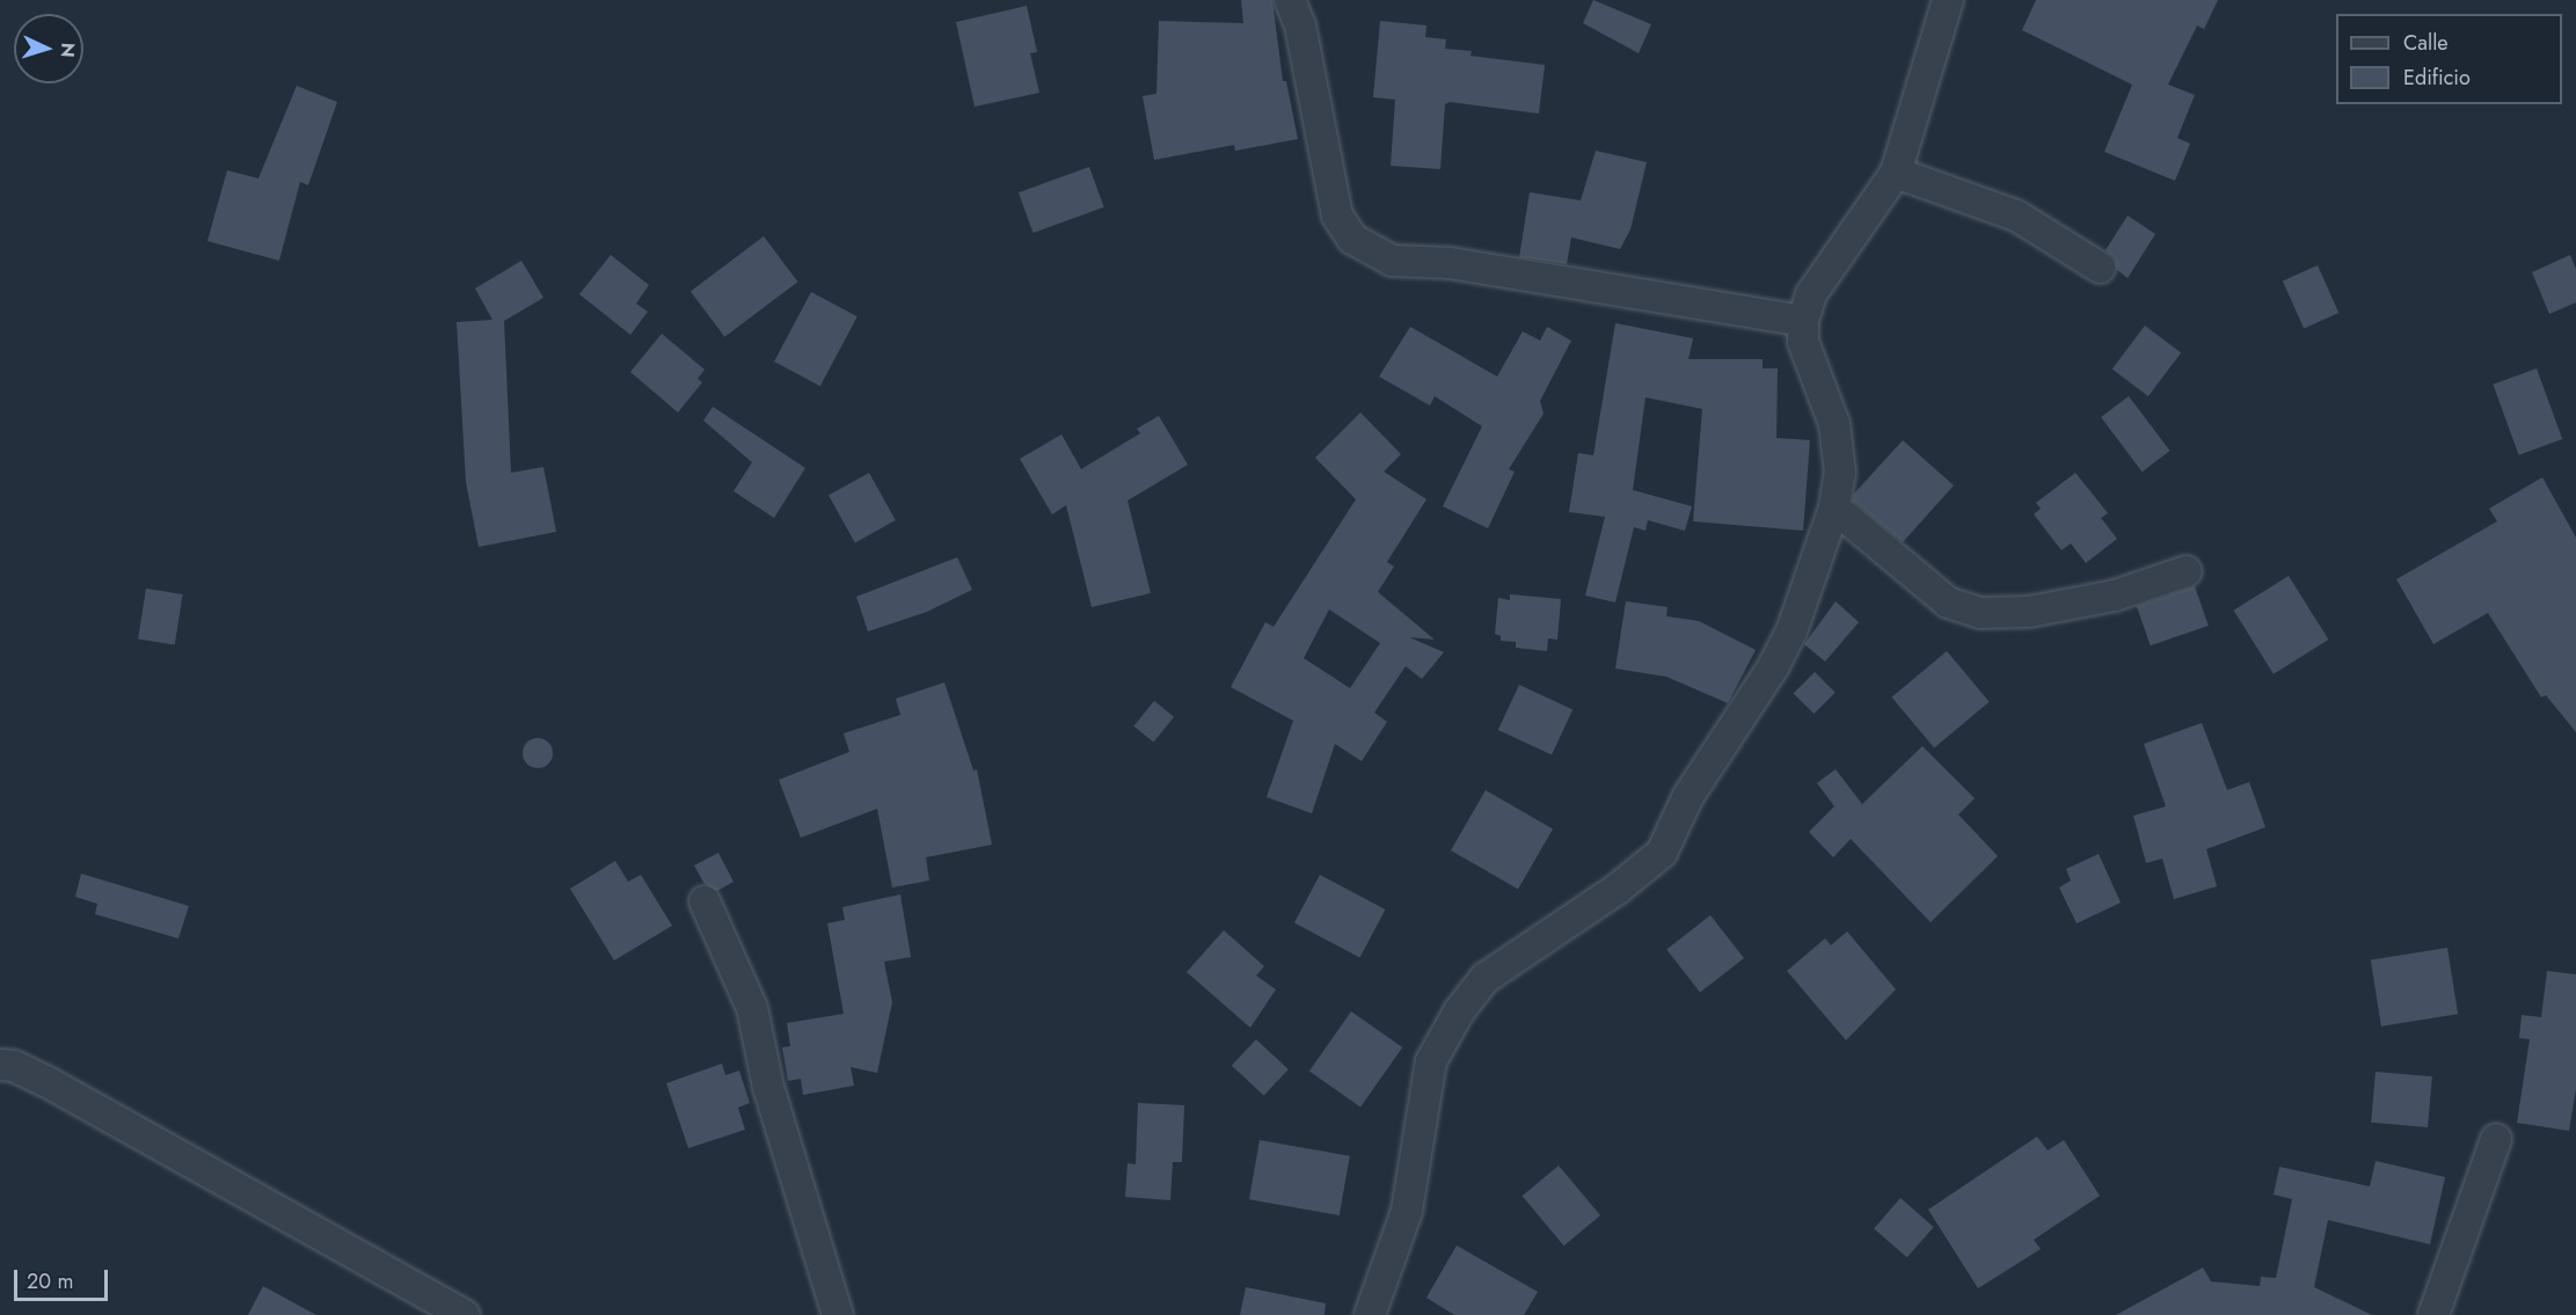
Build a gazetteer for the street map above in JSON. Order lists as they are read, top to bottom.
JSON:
{
  "legend": ["Calle", "Edificio"],
  "scale_bar": "20 m",
  "north": "right"
}
